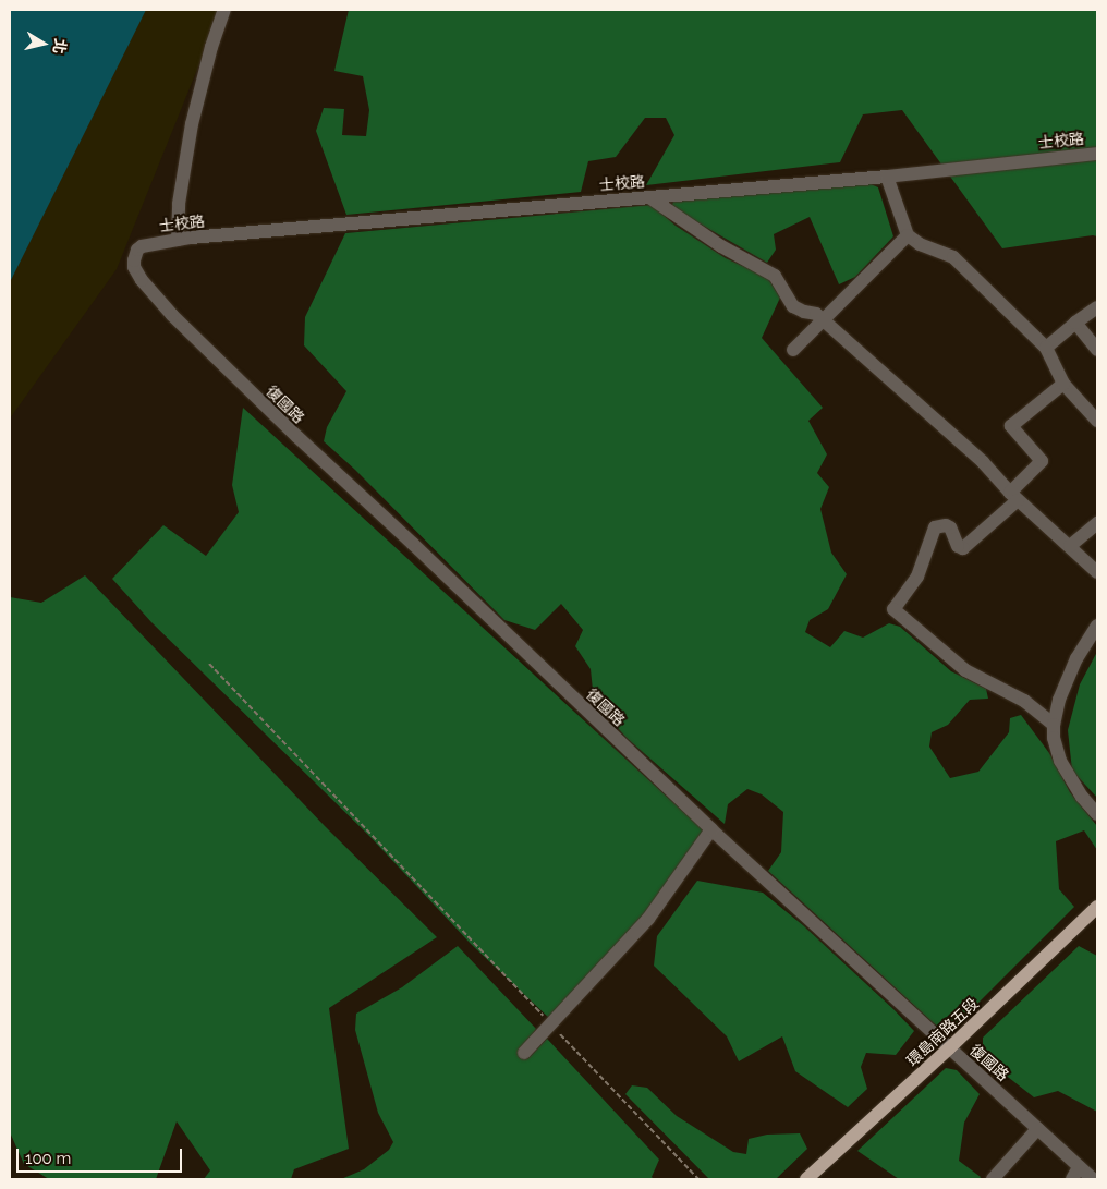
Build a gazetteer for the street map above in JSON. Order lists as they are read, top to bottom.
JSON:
{
  "streets": {
    "main road": ["環島南路五段"],
    "street": ["士校路", "復國路"]
  },
  "crossings": [
    ["士校路", "復國路"],
    ["復國路", "環島南路五段"]
  ],
  "scale_bar": "100 m",
  "north": "right"
}
